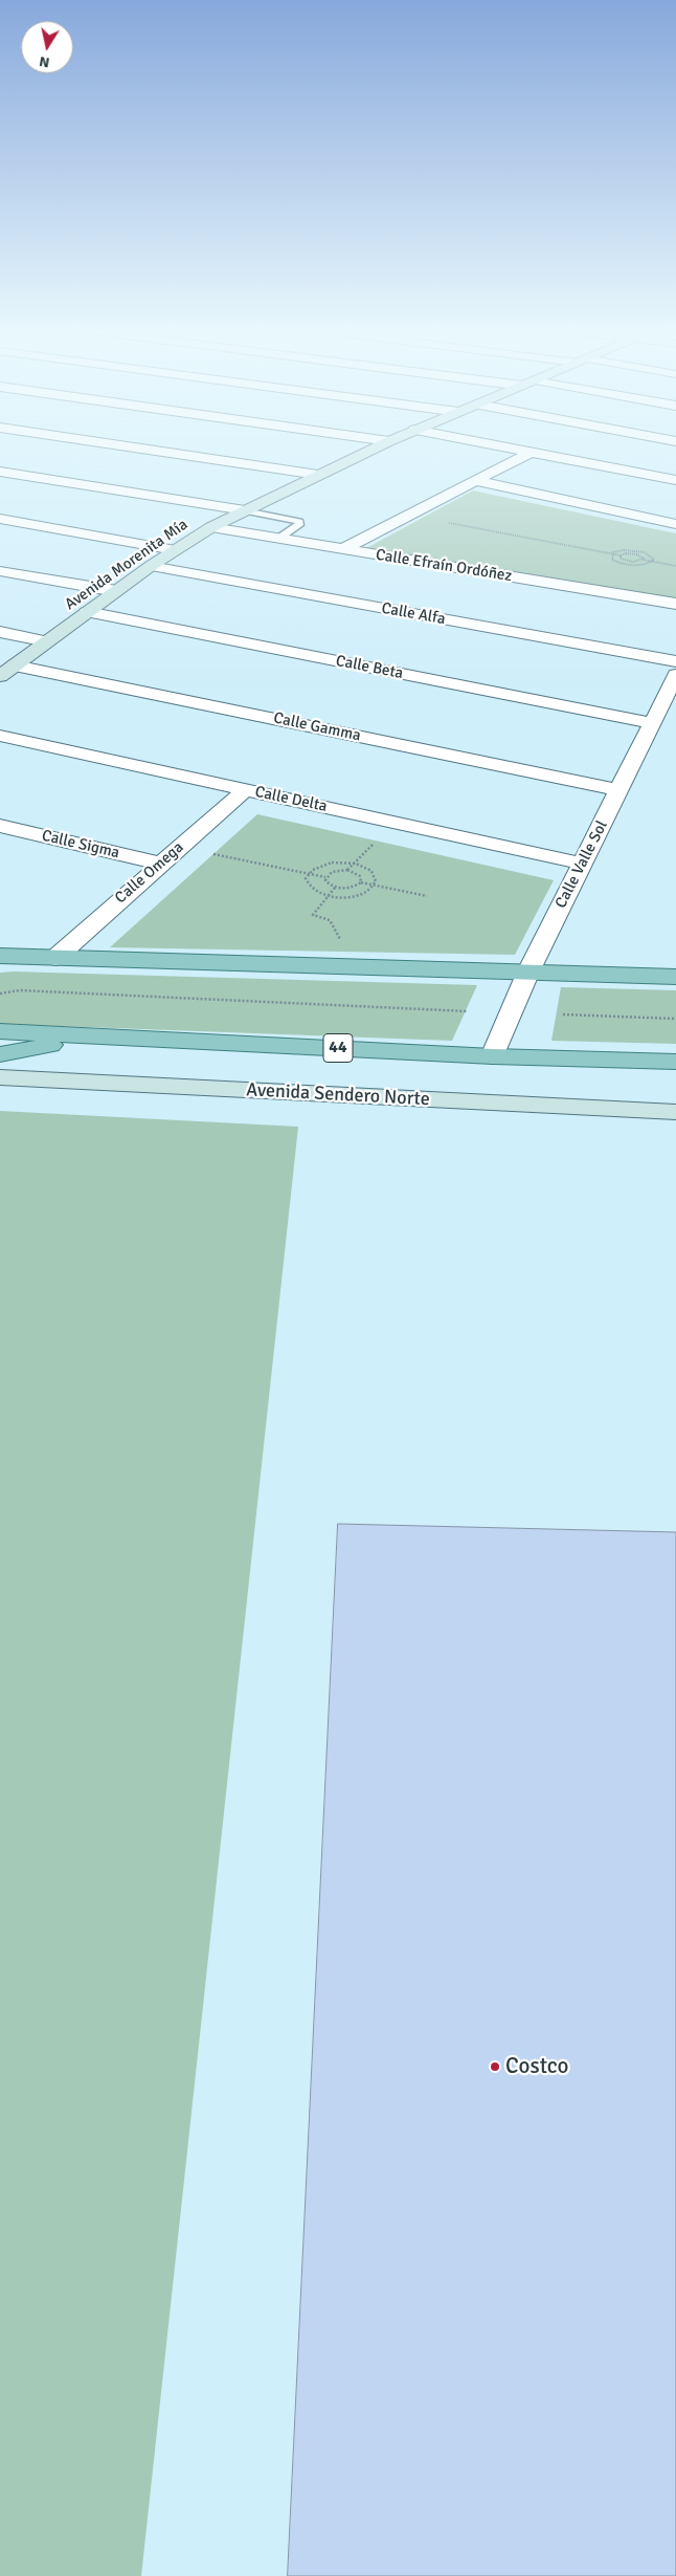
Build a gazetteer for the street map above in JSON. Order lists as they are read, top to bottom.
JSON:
{
  "streets": {
    "main road": ["44"],
    "street": [
      "Avenida Morenita Mía",
      "Calle Efraín Ordóñez",
      "Calle Alfa",
      "Calle Beta",
      "Calle Gamma",
      "Calle Delta",
      "Calle Sigma",
      "Calle Valle Sol",
      "Calle Omega",
      "Avenida Sendero Norte"
    ]
  },
  "crossings": [
    ["Avenida Morenita Mía", "Calle Efraín Ordóñez"],
    ["Avenida Morenita Mía", "Calle Alfa"],
    ["Avenida Morenita Mía", "Calle Beta"],
    ["Avenida Morenita Mía", "Calle Gamma"],
    ["Calle Beta", "Calle Valle Sol"],
    ["Calle Gamma", "Calle Valle Sol"],
    ["Calle Delta", "Calle Valle Sol"],
    ["Calle Delta", "Calle Omega"],
    ["Calle Sigma", "Calle Omega"],
    ["Calle Valle Sol", "44"]
  ],
  "places": ["Costco"],
  "north": "bottom"
}
